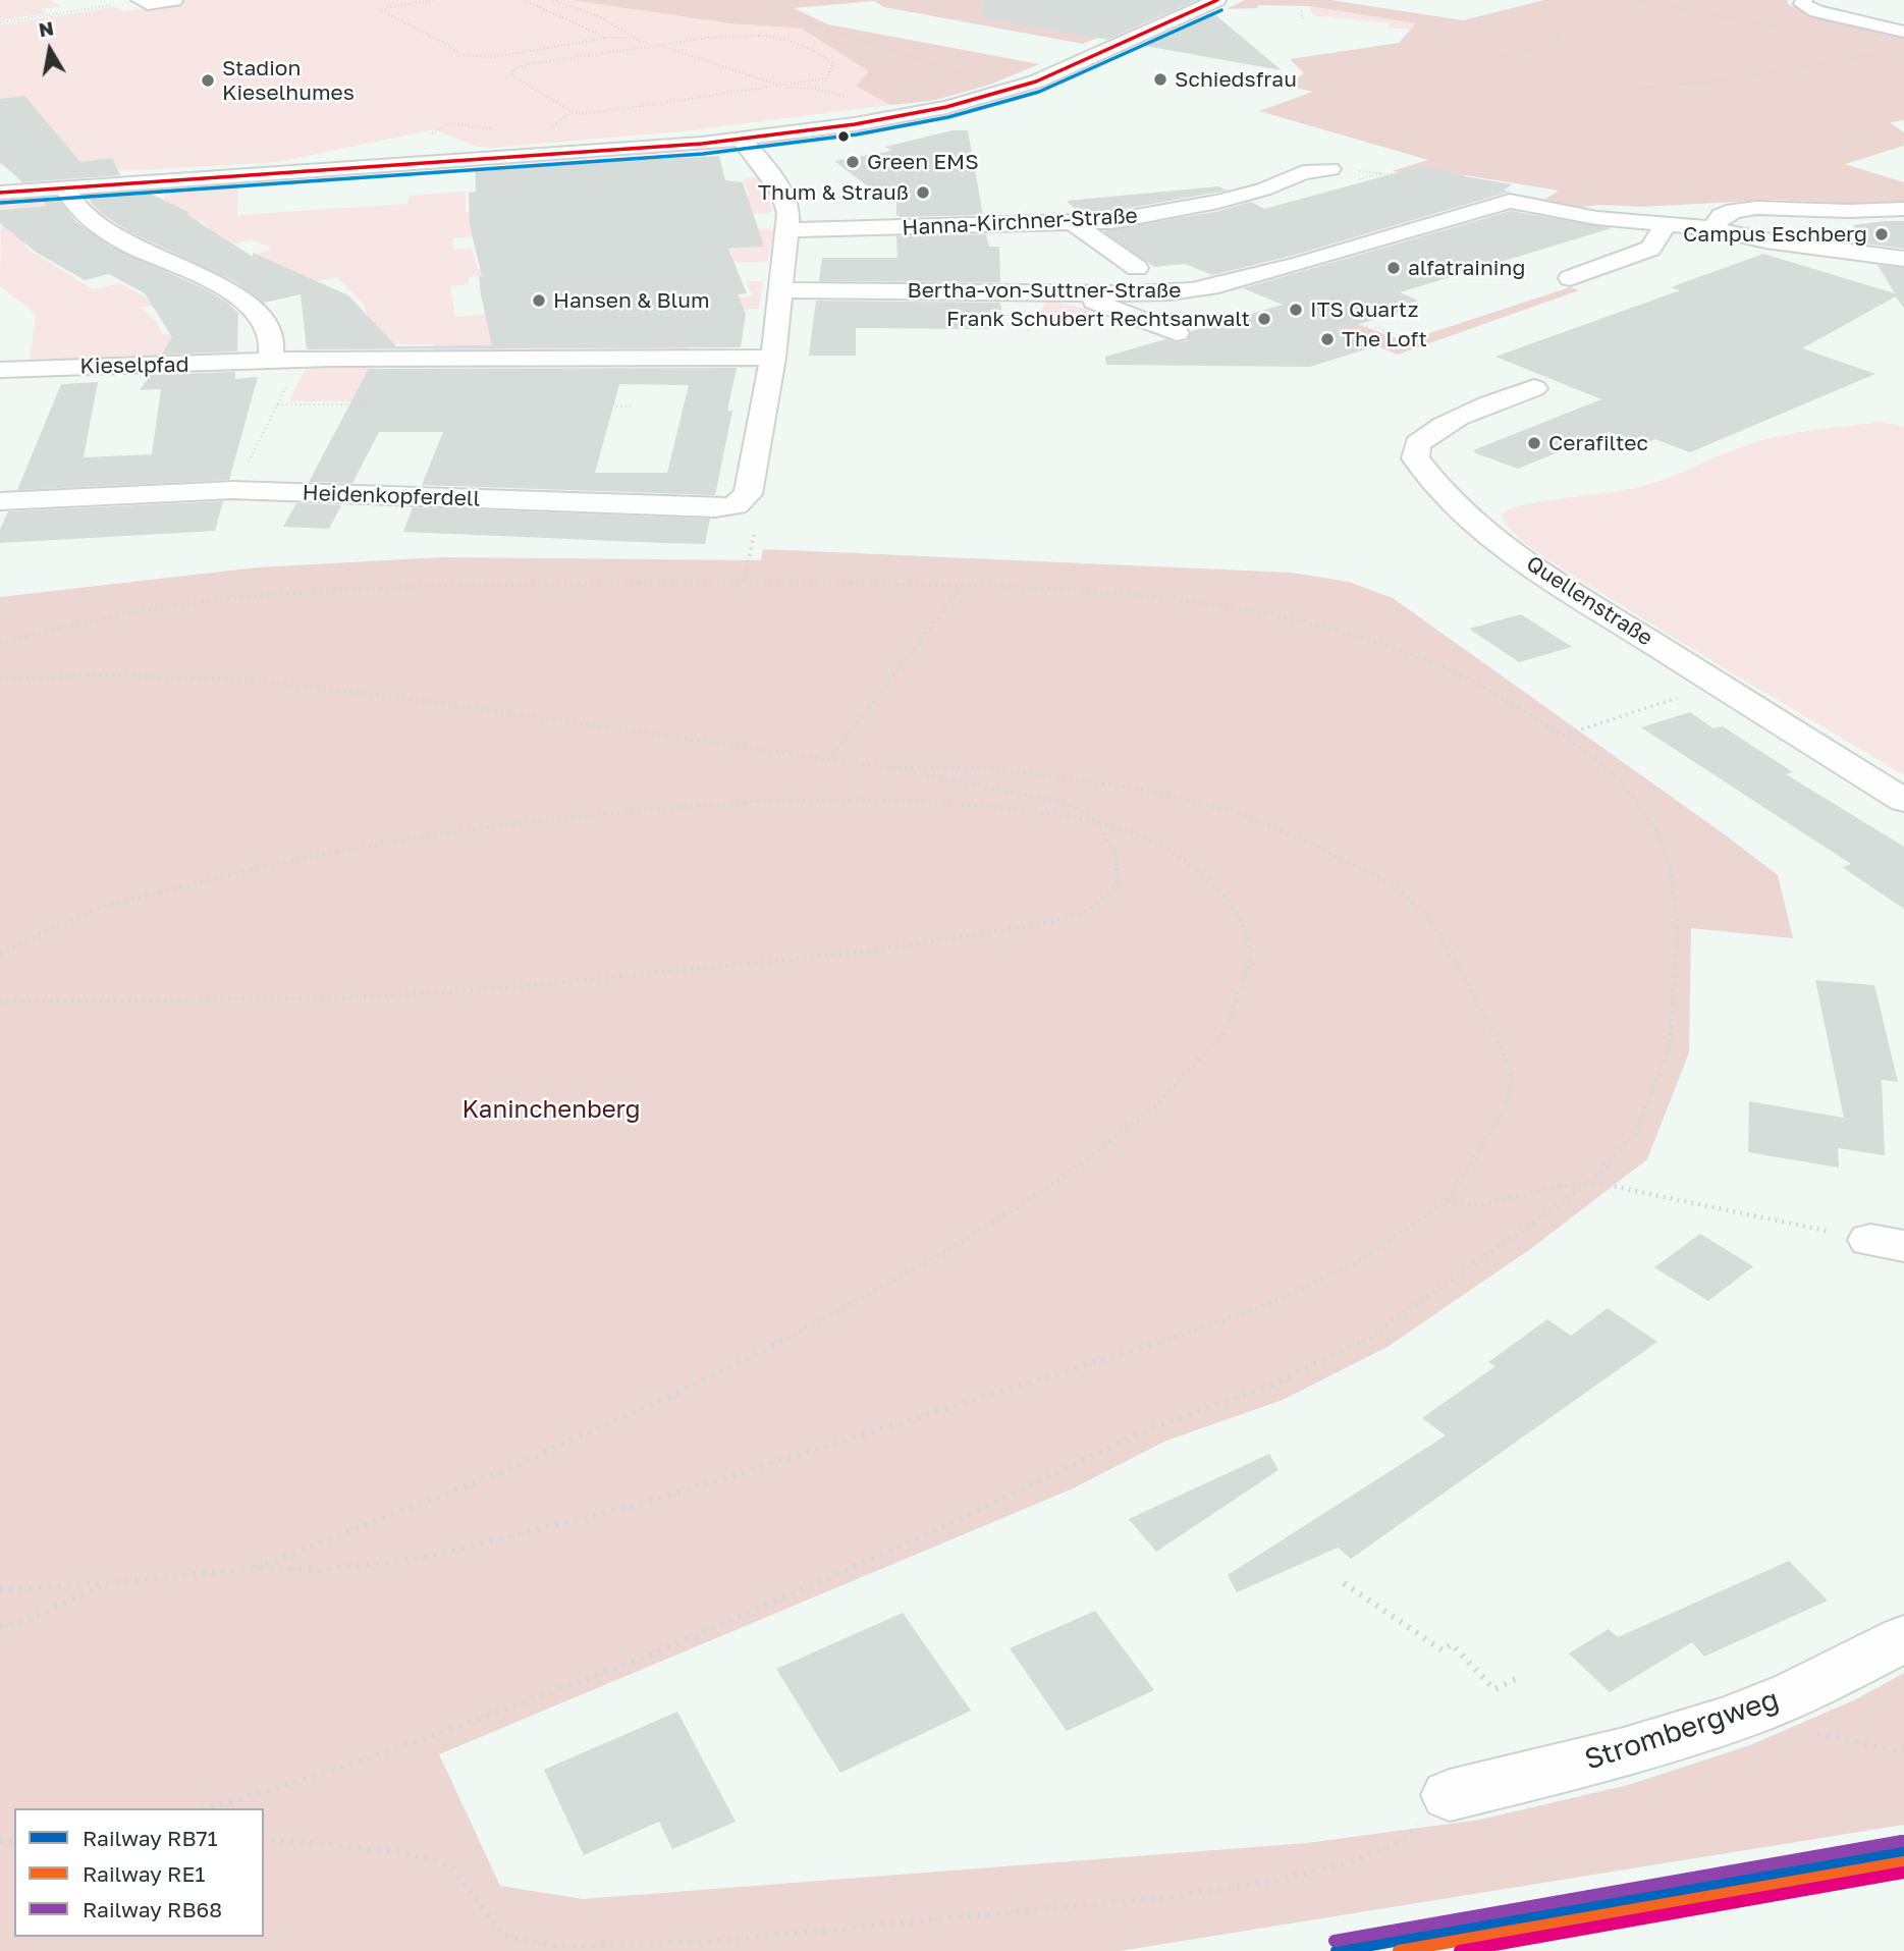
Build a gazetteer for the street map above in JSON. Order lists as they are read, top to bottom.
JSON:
{
  "streets": {
    "street": [
      "Hanna-Kirchner-Straße",
      "Bertha-von-Suttner-Straße",
      "Kieselpfad",
      "Heidenkopferdell",
      "Quellenstraße",
      "Strombergweg"
    ]
  },
  "parks": ["Kaninchenberg"],
  "places": [
    "Schiedsfrau",
    "Stadion Kieselhumes",
    "Green EMS",
    "Thum & Strauß",
    "Campus Eschberg",
    "alfatraining",
    "Hansen & Blum",
    "ITS Quartz",
    "Frank Schubert Rechtsanwalt",
    "The Loft",
    "Cerafiltec"
  ],
  "lines": ["rail line RB68", "rail line RB71", "rail line RE1"],
  "legend": ["Railway RB71", "Railway RE1", "Railway RB68"],
  "north": "top"
}
